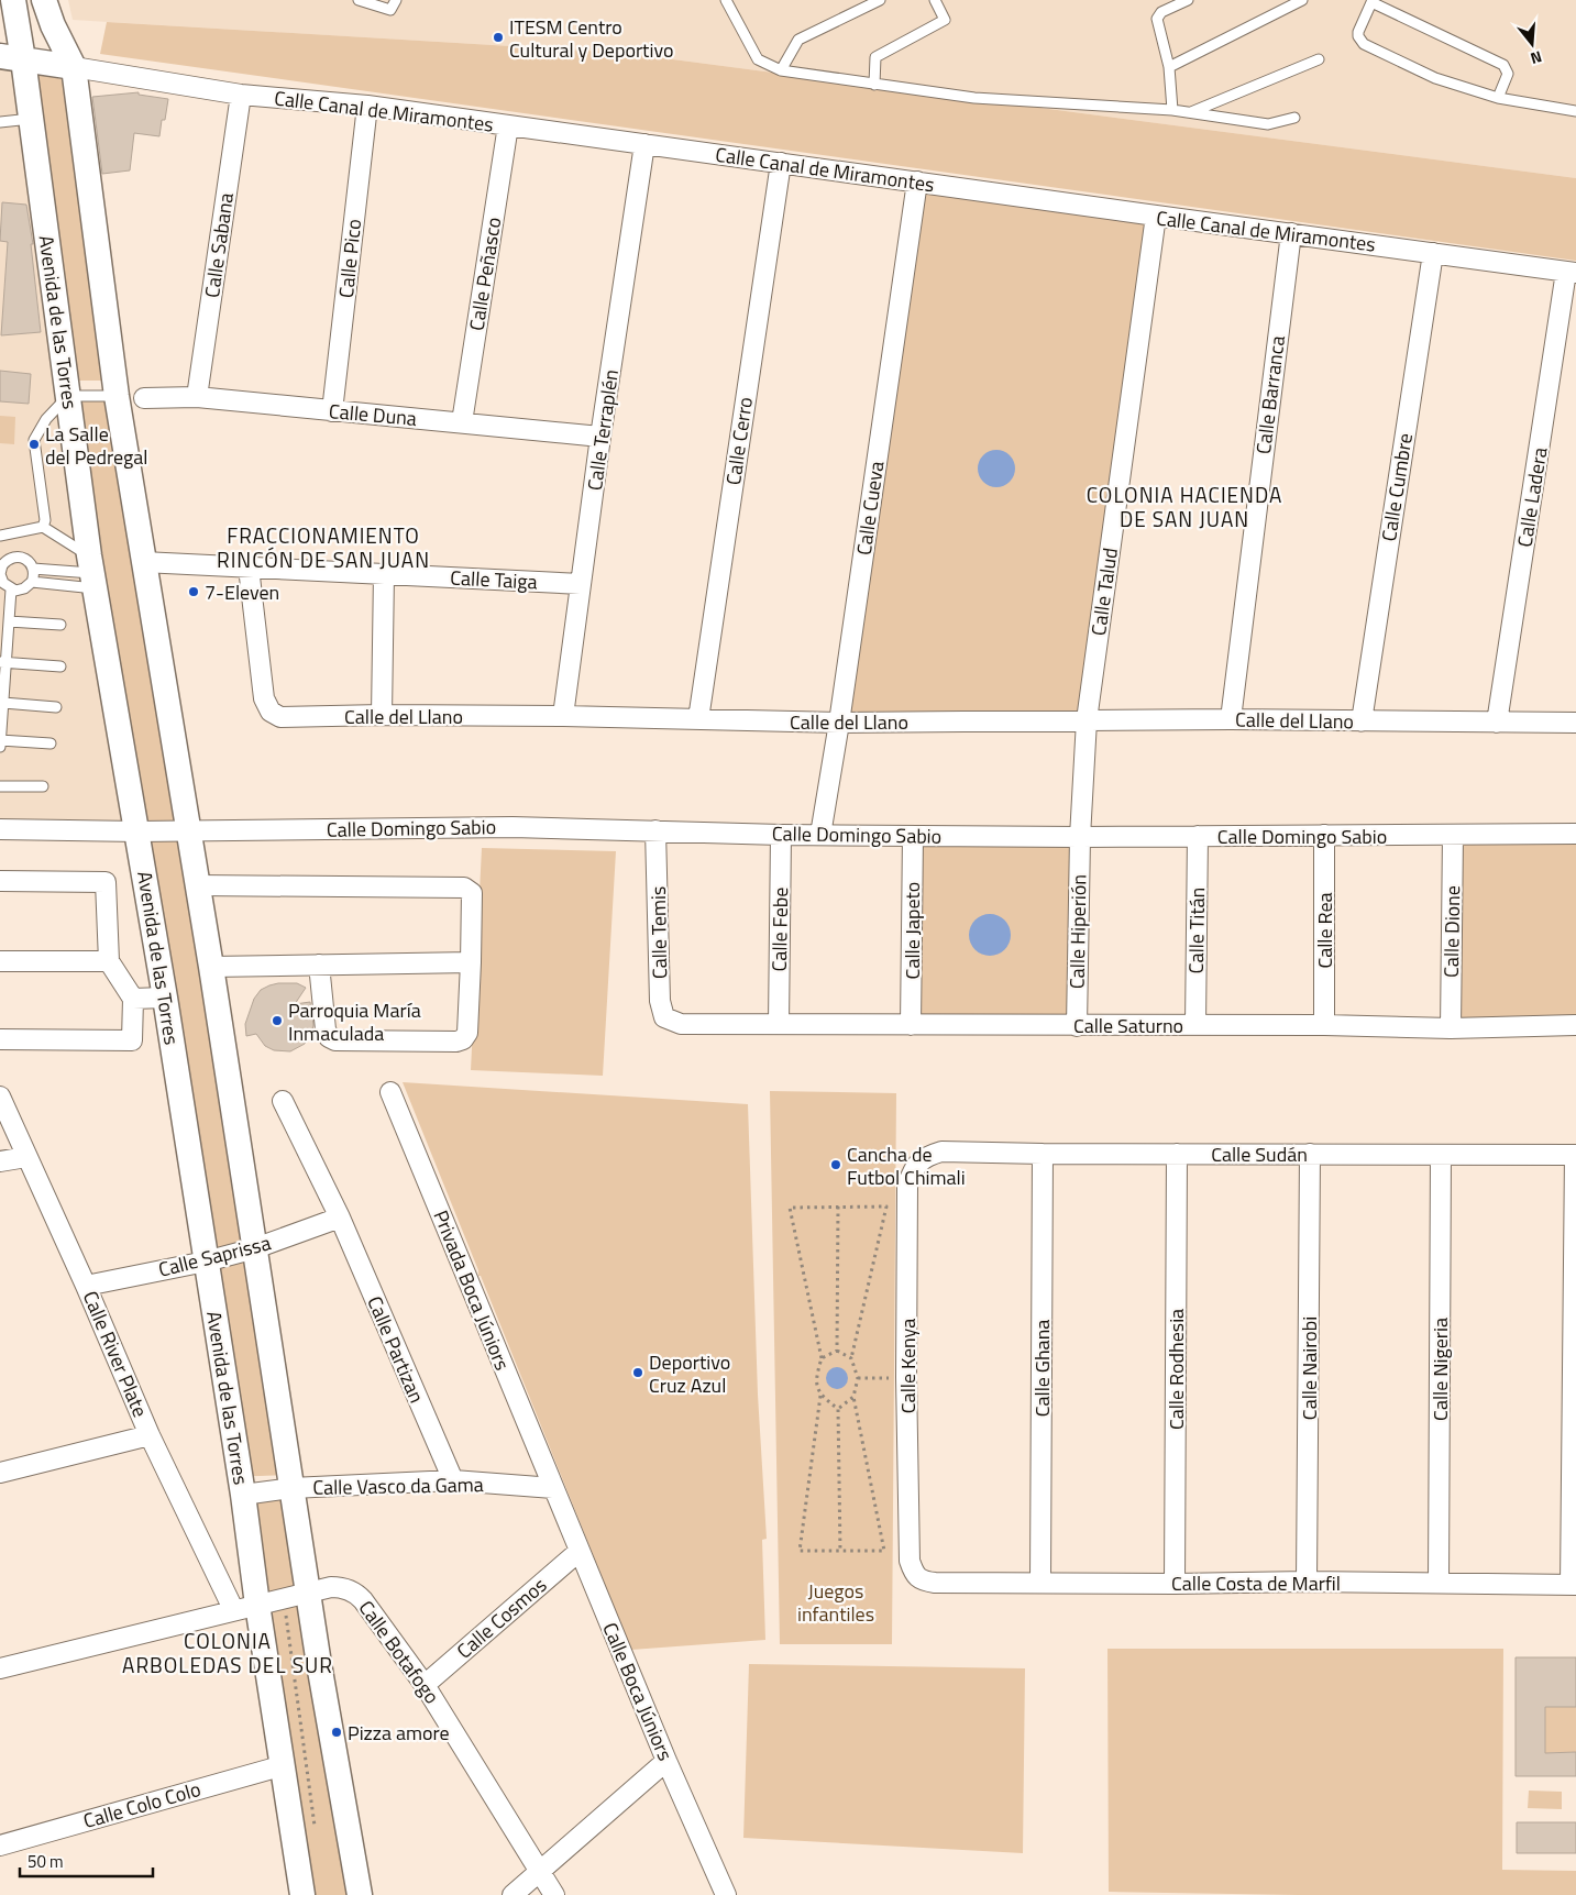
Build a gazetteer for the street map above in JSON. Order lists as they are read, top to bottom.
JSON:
{
  "streets": {
    "street": [
      "Calle Canal de Miramontes",
      "Calle Sabana",
      "Calle Pico",
      "Calle Peñasco",
      "Avenida de las Torres",
      "Calle Barranca",
      "Calle Duna",
      "Calle Terraplén",
      "Calle Cerro",
      "Calle Cumbre",
      "Calle Ladera",
      "Calle Cueva",
      "Calle Taiga",
      "Calle Talud",
      "Calle del Llano",
      "Calle Domingo Sabio",
      "Calle Febe",
      "Calle Japeto",
      "Calle Titán",
      "Calle Rea",
      "Calle Hiperión",
      "Calle Dione",
      "Calle Temis",
      "Calle Saturno",
      "Calle Sudán",
      "Calle Saprissa",
      "Privada Boca Júniors",
      "Calle Partizan",
      "Calle River Plate",
      "Calle Kenya",
      "Calle Ghana",
      "Calle Nairobi",
      "Calle Rodhesia",
      "Calle Nigeria",
      "Calle Vasco da Gama",
      "Calle Costa de Marfil",
      "Calle Cosmos",
      "Calle Botafogo",
      "Calle Boca Júniors",
      "Calle Colo Colo"
    ]
  },
  "crossings": [
    ["Calle Canal de Miramontes", "Calle Sabana"],
    ["Calle Canal de Miramontes", "Calle Pico"],
    ["Calle Canal de Miramontes", "Calle Peñasco"],
    ["Calle Canal de Miramontes", "Calle Barranca"],
    ["Calle Canal de Miramontes", "Calle Terraplén"],
    ["Calle Canal de Miramontes", "Calle Cerro"],
    ["Calle Canal de Miramontes", "Calle Cumbre"],
    ["Calle Canal de Miramontes", "Calle Ladera"],
    ["Calle Canal de Miramontes", "Calle Cueva"],
    ["Calle Canal de Miramontes", "Calle Talud"],
    ["Calle Sabana", "Calle Duna"],
    ["Calle Pico", "Calle Duna"],
    ["Calle Peñasco", "Calle Duna"],
    ["Avenida de las Torres", "Calle Domingo Sabio"],
    ["Avenida de las Torres", "Calle Saprissa"],
    ["Avenida de las Torres", "Calle Vasco da Gama"],
    ["Avenida de las Torres", "Calle Botafogo"],
    ["Avenida de las Torres", "Calle Colo Colo"],
    ["Calle Barranca", "Calle del Llano"],
    ["Calle Duna", "Calle Terraplén"],
    ["Calle Terraplén", "Calle Taiga"],
    ["Calle Terraplén", "Calle del Llano"],
    ["Calle Cerro", "Calle del Llano"],
    ["Calle Cumbre", "Calle del Llano"],
    ["Calle Ladera", "Calle del Llano"],
    ["Calle Cueva", "Calle del Llano"],
    ["Calle Cueva", "Calle Domingo Sabio"],
    ["Calle Taiga", "Calle del Llano"],
    ["Calle Talud", "Calle del Llano"],
    ["Calle Talud", "Calle Domingo Sabio"],
    ["Calle Talud", "Calle Hiperión"],
    ["Calle Domingo Sabio", "Calle Febe"],
    ["Calle Domingo Sabio", "Calle Japeto"],
    ["Calle Domingo Sabio", "Calle Titán"],
    ["Calle Domingo Sabio", "Calle Rea"],
    ["Calle Domingo Sabio", "Calle Hiperión"],
    ["Calle Domingo Sabio", "Calle Dione"],
    ["Calle Domingo Sabio", "Calle Temis"],
    ["Calle Febe", "Calle Saturno"],
    ["Calle Japeto", "Calle Saturno"],
    ["Calle Titán", "Calle Saturno"],
    ["Calle Rea", "Calle Saturno"],
    ["Calle Hiperión", "Calle Saturno"],
    ["Calle Dione", "Calle Saturno"],
    ["Calle Temis", "Calle Saturno"],
    ["Calle Sudán", "Calle Kenya"],
    ["Calle Sudán", "Calle Ghana"],
    ["Calle Sudán", "Calle Nairobi"],
    ["Calle Sudán", "Calle Rodhesia"],
    ["Calle Sudán", "Calle Nigeria"],
    ["Calle Saprissa", "Calle Partizan"],
    ["Calle Saprissa", "Calle River Plate"],
    ["Privada Boca Júniors", "Calle Vasco da Gama"],
    ["Privada Boca Júniors", "Calle Boca Júniors"],
    ["Calle Partizan", "Calle Vasco da Gama"],
    ["Calle River Plate", "Calle Botafogo"],
    ["Calle Kenya", "Calle Costa de Marfil"],
    ["Calle Ghana", "Calle Costa de Marfil"],
    ["Calle Nairobi", "Calle Costa de Marfil"],
    ["Calle Rodhesia", "Calle Costa de Marfil"],
    ["Calle Nigeria", "Calle Costa de Marfil"],
    ["Calle Vasco da Gama", "Calle Boca Júniors"],
    ["Calle Cosmos", "Calle Botafogo"],
    ["Calle Cosmos", "Calle Boca Júniors"]
  ],
  "districts": ["COLONIA HACIENDA DE SAN JUAN", "FRACCIONAMIENTO RINCÓN DE SAN JUAN", "COLONIA ARBOLEDAS DEL SUR"],
  "parks": ["Juegos infantiles"],
  "places": [
    "ITESM Centro Cultural y Deportivo",
    "La Salle del Pedregal",
    "7-Eleven",
    "Parroquia María Inmaculada",
    "Cancha de Futbol Chimali",
    "Deportivo Cruz Azul",
    "Pizza amore"
  ],
  "scale_bar": "50 m",
  "north": "bottom"
}
